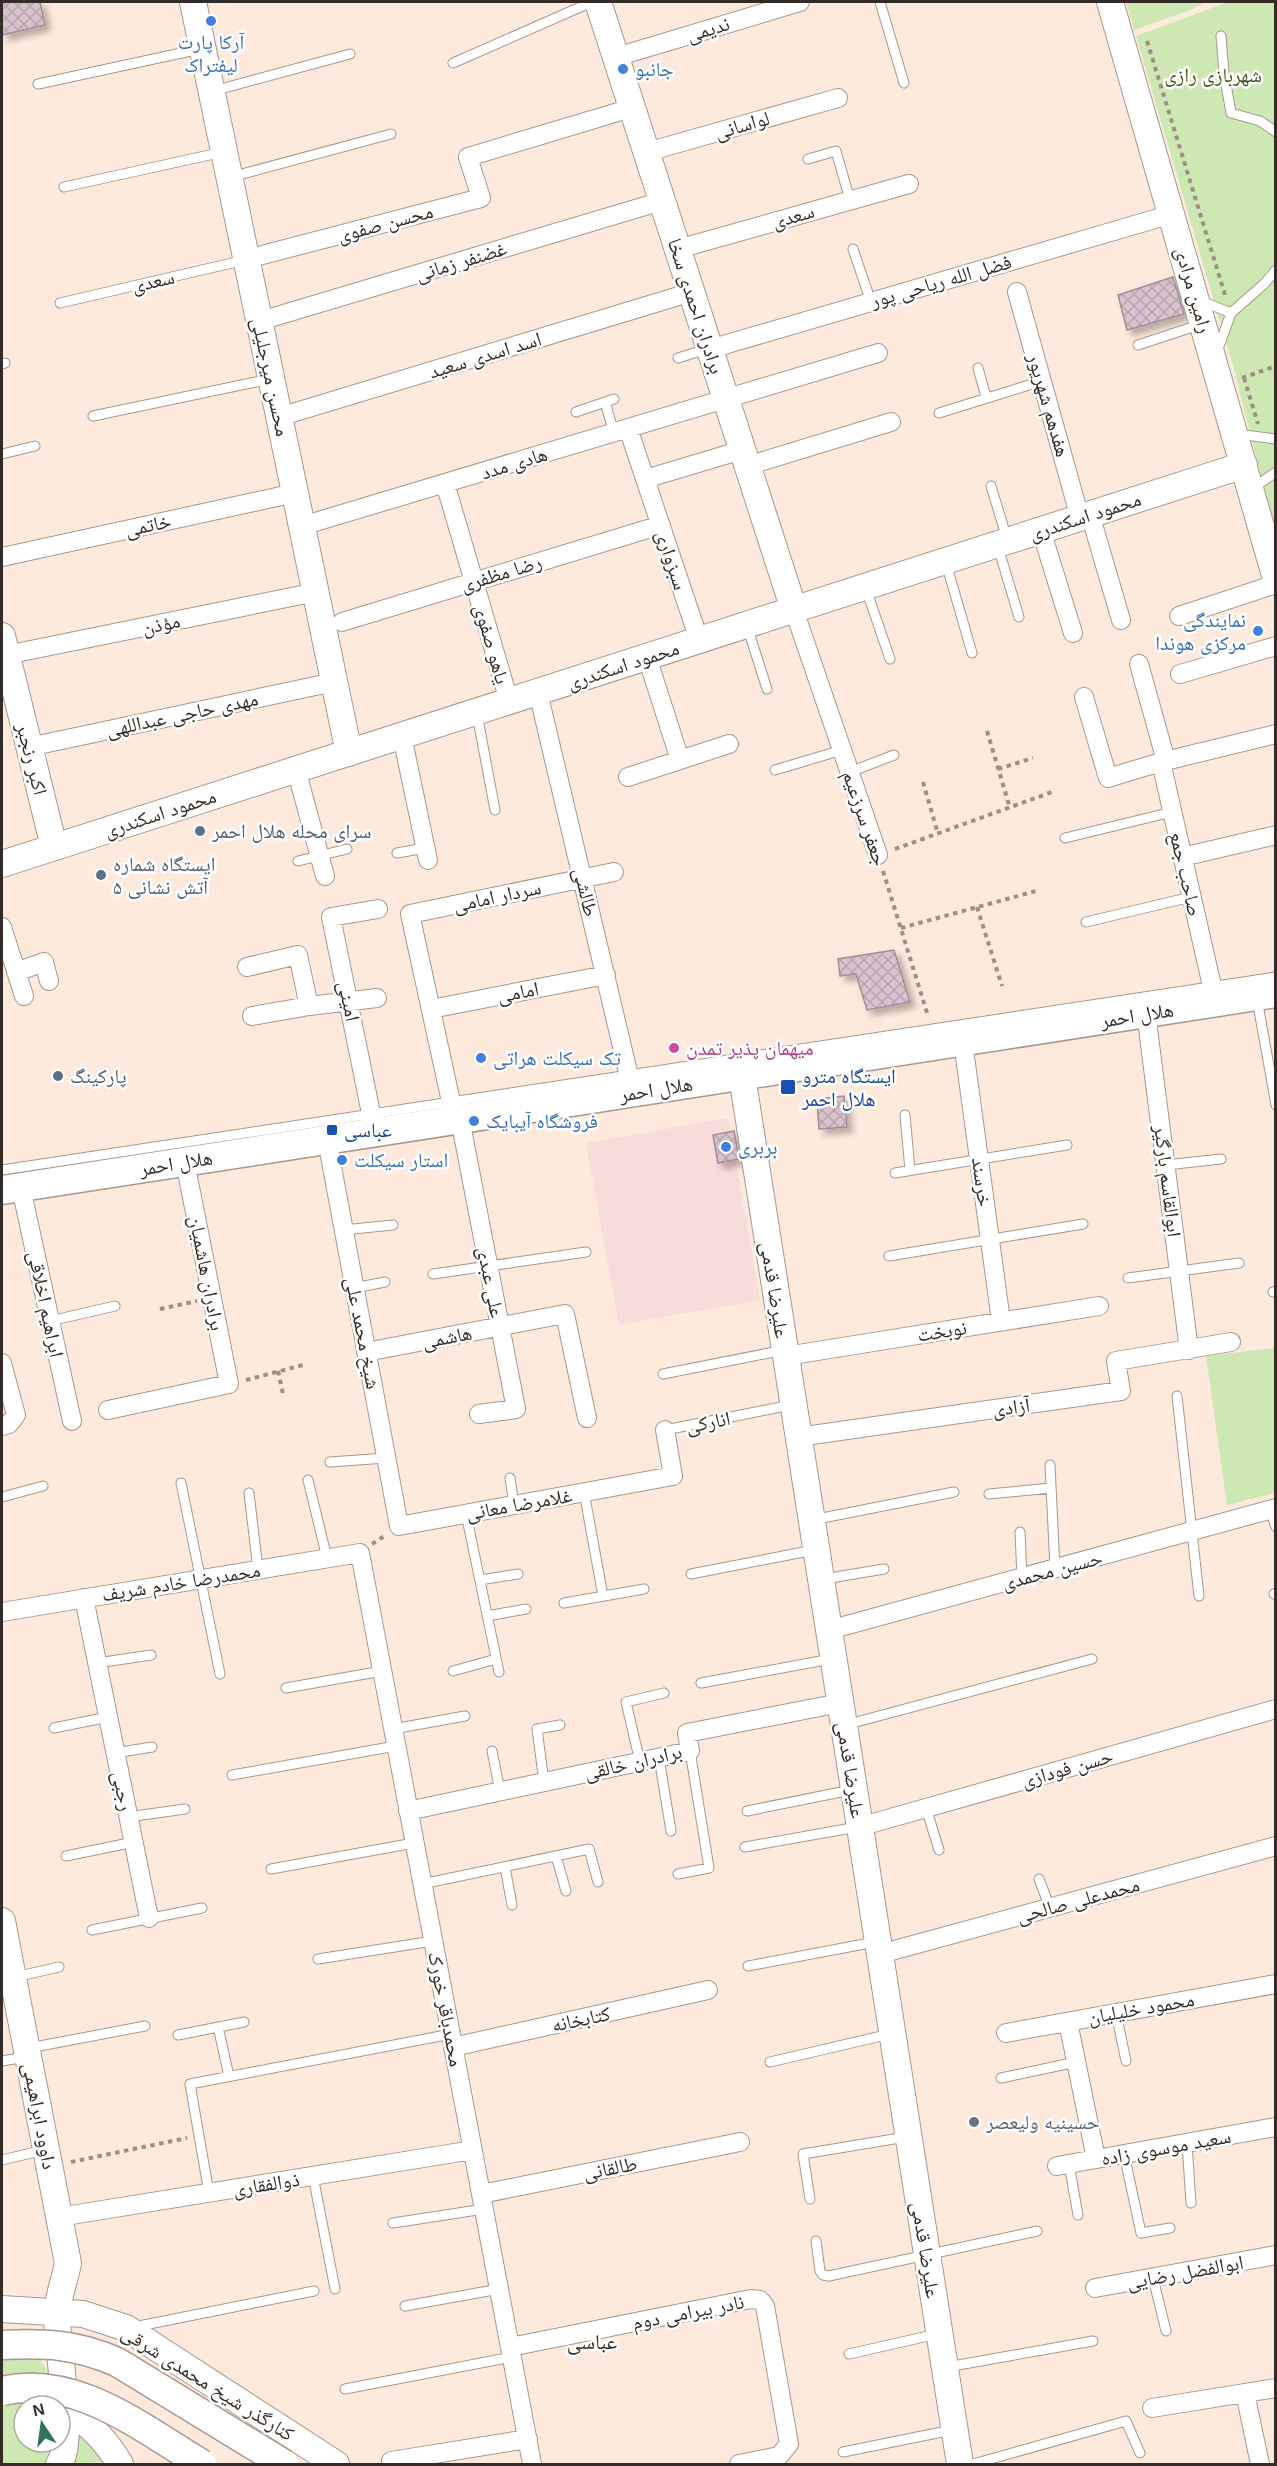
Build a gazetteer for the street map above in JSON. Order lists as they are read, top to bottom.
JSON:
{
  "streets": {
    "main road": ["هلال احمر"],
    "street": [
      "ندیمی",
      "لواسانی",
      "سعدی",
      "محسن صفوی",
      "غضنفر زمانی",
      "فضل الله ریاحی پور",
      "رامین مرادی",
      "برادران احمدی سخا",
      "اسد اسدی سعید",
      "محسن میرجلیلی",
      "هفدهم شهریور",
      "هادی مدد",
      "محمود اسکندری",
      "خاتمی",
      "سبزواری",
      "رضا مظفری",
      "مؤذن",
      "یاهو صفوی",
      "مهدی حاجی عبداللهی",
      "اکبر رنجبر",
      "جعفر سرزعیم",
      "صاحب جمع",
      "طالشی",
      "سردار امامی",
      "امامی",
      "امینی",
      "ابوالقاسم بارگیر",
      "خرسند",
      "برادران هاشمیان",
      "علی عبدی",
      "علیرضا قدمی",
      "ابراهیم اخلاقی",
      "نوبخت",
      "شیخ محمد علی",
      "هاشمی",
      "آزادی",
      "انارکی",
      "غلامرضا معانی",
      "حسین محمدی",
      "محمدرضا خادم شریف",
      "برادران خالقی",
      "حسن فودازی",
      "رجبی",
      "محمدعلی صالحی",
      "محمود خلیلیان",
      "محمدباقر خورک",
      "کتابخانه",
      "داوود ابراهیمی",
      "سعید موسوی زاده",
      "طالقانی",
      "ذوالفقاری",
      "ابوالفضل رضایی",
      "نادر بیرامی دوم",
      "کنارگذر شیخ محمدی شرقی"
    ]
  },
  "crossings": [
    ["ندیمی", "برادران احمدی سخا"],
    ["لواسانی", "برادران احمدی سخا"],
    ["سعدی", "محسن صفوی"],
    ["سعدی", "برادران احمدی سخا"],
    ["سعدی", "محسن میرجلیلی"],
    ["محسن صفوی", "محسن میرجلیلی"],
    ["غضنفر زمانی", "برادران احمدی سخا"],
    ["غضنفر زمانی", "محسن میرجلیلی"],
    ["فضل الله ریاحی پور", "رامین مرادی"],
    ["فضل الله ریاحی پور", "برادران احمدی سخا"],
    ["رامین مرادی", "محمود اسکندری"],
    ["برادران احمدی سخا", "اسد اسدی سعید"],
    ["برادران احمدی سخا", "هادی مدد"],
    ["برادران احمدی سخا", "محمود اسکندری"],
    ["برادران احمدی سخا", "جعفر سرزعیم"],
    ["اسد اسدی سعید", "محسن میرجلیلی"],
    ["محسن میرجلیلی", "هادی مدد"],
    ["محسن میرجلیلی", "محمود اسکندری"],
    ["محسن میرجلیلی", "خاتمی"],
    ["محسن میرجلیلی", "مؤذن"],
    ["محسن میرجلیلی", "مهدی حاجی عبداللهی"],
    ["هفدهم شهریور", "محمود اسکندری"],
    ["هادی مدد", "سبزواری"],
    ["هادی مدد", "یاهو صفوی"],
    ["محمود اسکندری", "سبزواری"],
    ["محمود اسکندری", "یاهو صفوی"],
    ["محمود اسکندری", "اکبر رنجبر"],
    ["محمود اسکندری", "جعفر سرزعیم"],
    ["محمود اسکندری", "طالشی"],
    ["سبزواری", "رضا مظفری"],
    ["رضا مظفری", "یاهو صفوی"],
    ["مؤذن", "اکبر رنجبر"],
    ["مهدی حاجی عبداللهی", "اکبر رنجبر"],
    ["طالشی", "سردار امامی"],
    ["طالشی", "امامی"],
    ["طالشی", "هلال احمر"],
    ["سردار امامی", "امامی"],
    ["امینی", "هلال احمر"],
    ["هلال احمر", "ابوالقاسم بارگیر"],
    ["هلال احمر", "خرسند"],
    ["هلال احمر", "برادران هاشمیان"],
    ["هلال احمر", "علی عبدی"],
    ["هلال احمر", "علیرضا قدمی"],
    ["هلال احمر", "ابراهیم اخلاقی"],
    ["هلال احمر", "شیخ محمد علی"],
    ["ابوالقاسم بارگیر", "آزادی"],
    ["خرسند", "نوبخت"],
    ["علی عبدی", "هاشمی"],
    ["علیرضا قدمی", "نوبخت"],
    ["علیرضا قدمی", "آزادی"],
    ["علیرضا قدمی", "انارکی"],
    ["علیرضا قدمی", "حسین محمدی"],
    ["علیرضا قدمی", "برادران خالقی"],
    ["علیرضا قدمی", "حسن فودازی"],
    ["علیرضا قدمی", "محمدعلی صالحی"],
    ["شیخ محمد علی", "هاشمی"],
    ["شیخ محمد علی", "غلامرضا معانی"],
    ["انارکی", "غلامرضا معانی"],
    ["محمدرضا خادم شریف", "رجبی"],
    ["محمدرضا خادم شریف", "محمدباقر خورک"],
    ["برادران خالقی", "محمدباقر خورک"],
    ["محمدباقر خورک", "کتابخانه"],
    ["محمدباقر خورک", "طالقانی"],
    ["محمدباقر خورک", "ذوالفقاری"],
    ["محمدباقر خورک", "نادر بیرامی دوم"],
    ["داوود ابراهیمی", "ذوالفقاری"],
    ["داوود ابراهیمی", "کنارگذر شیخ محمدی شرقی"]
  ],
  "districts": ["عباسی"],
  "parks": ["شهربازی رازی"],
  "places": {
    "other": [
      "آرکا پارت لیفتراک",
      "جانبو",
      "نمایندگی مرکزی هوندا",
      "سرای محله هلال احمر",
      "ایستگاه شماره ۵ آتش نشانی",
      "میهمان پذیر تمدن",
      "تک سیکلت هراتی",
      "پارکینگ",
      "فروشگاه آیبایک",
      "بربری",
      "استار سیکلت",
      "حسینیه ولیعصر"
    ],
    "transit": ["ایستگاه مترو هلال احمر", "عباسی"]
  },
  "north": "top"
}
